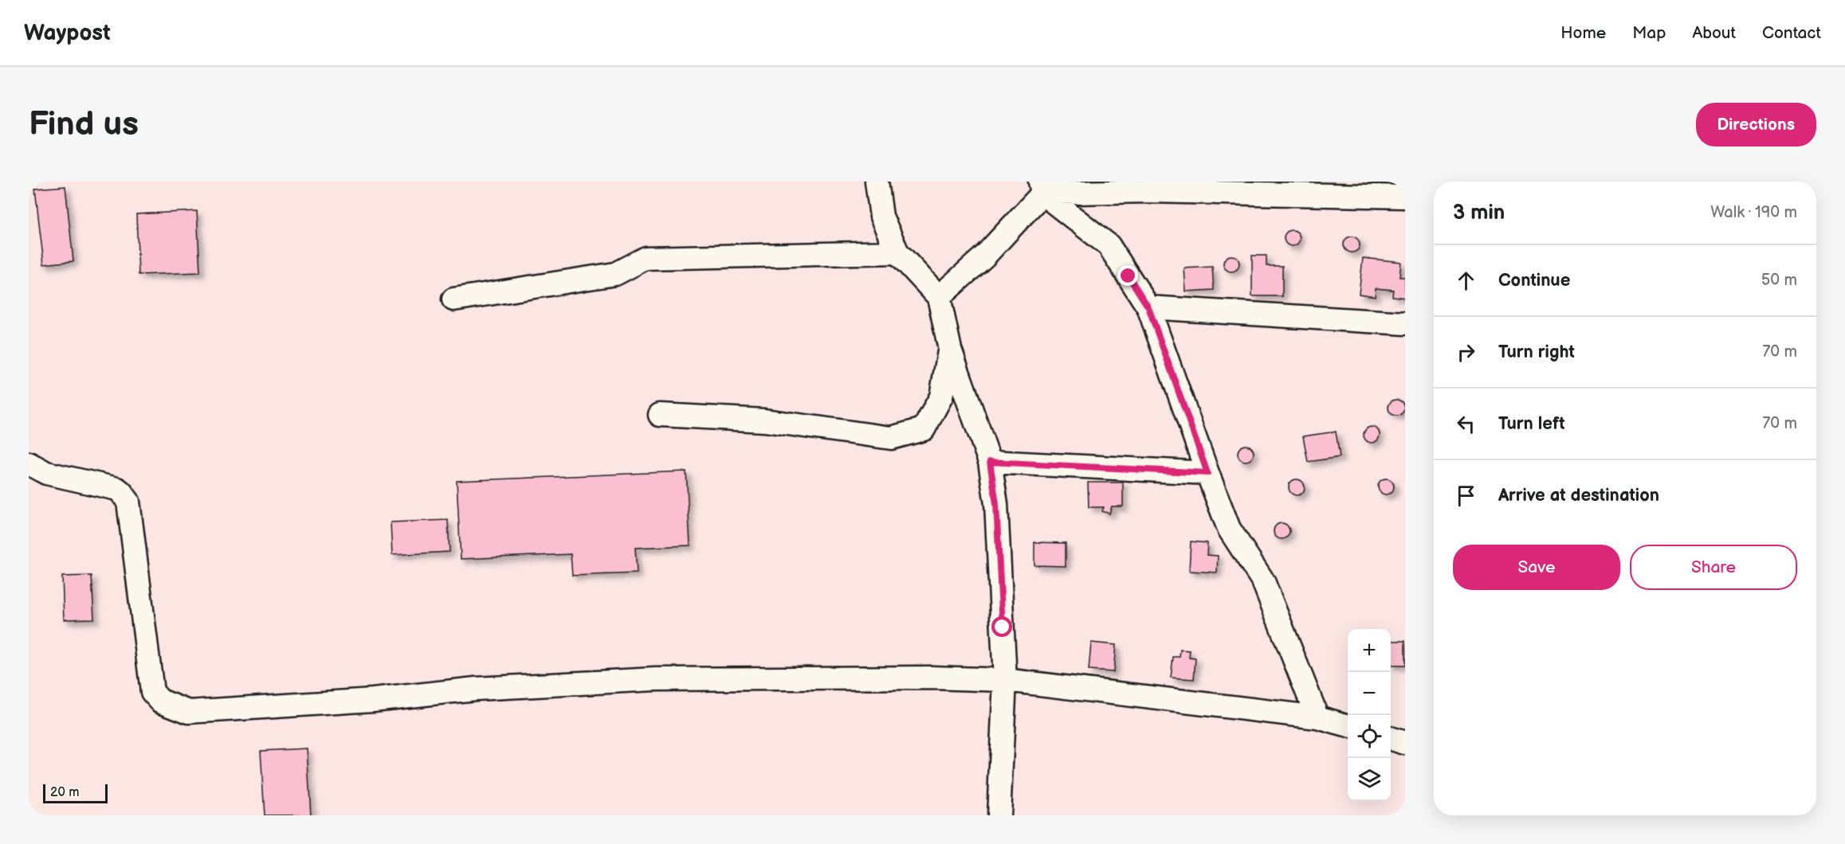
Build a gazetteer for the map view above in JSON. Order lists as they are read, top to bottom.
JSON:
{
  "scale_bar": "20 m",
  "page": {
    "header": "Waypost",
    "nav": [
      "Home",
      "Map",
      "About",
      "Contact"
    ],
    "buttons": [
      "Directions",
      ["Save", "Share"]
    ],
    "title": "Find us",
    "heading": ["3 min", "Walk · 190 m"],
    "list": [
      ["Continue", "50 m"],
      ["Turn right", "70 m"],
      ["Turn left", "70 m"],
      "Arrive at destination"
    ],
    "map_buttons": ["+", "−"],
    "scale": "20 m"
  }
}
